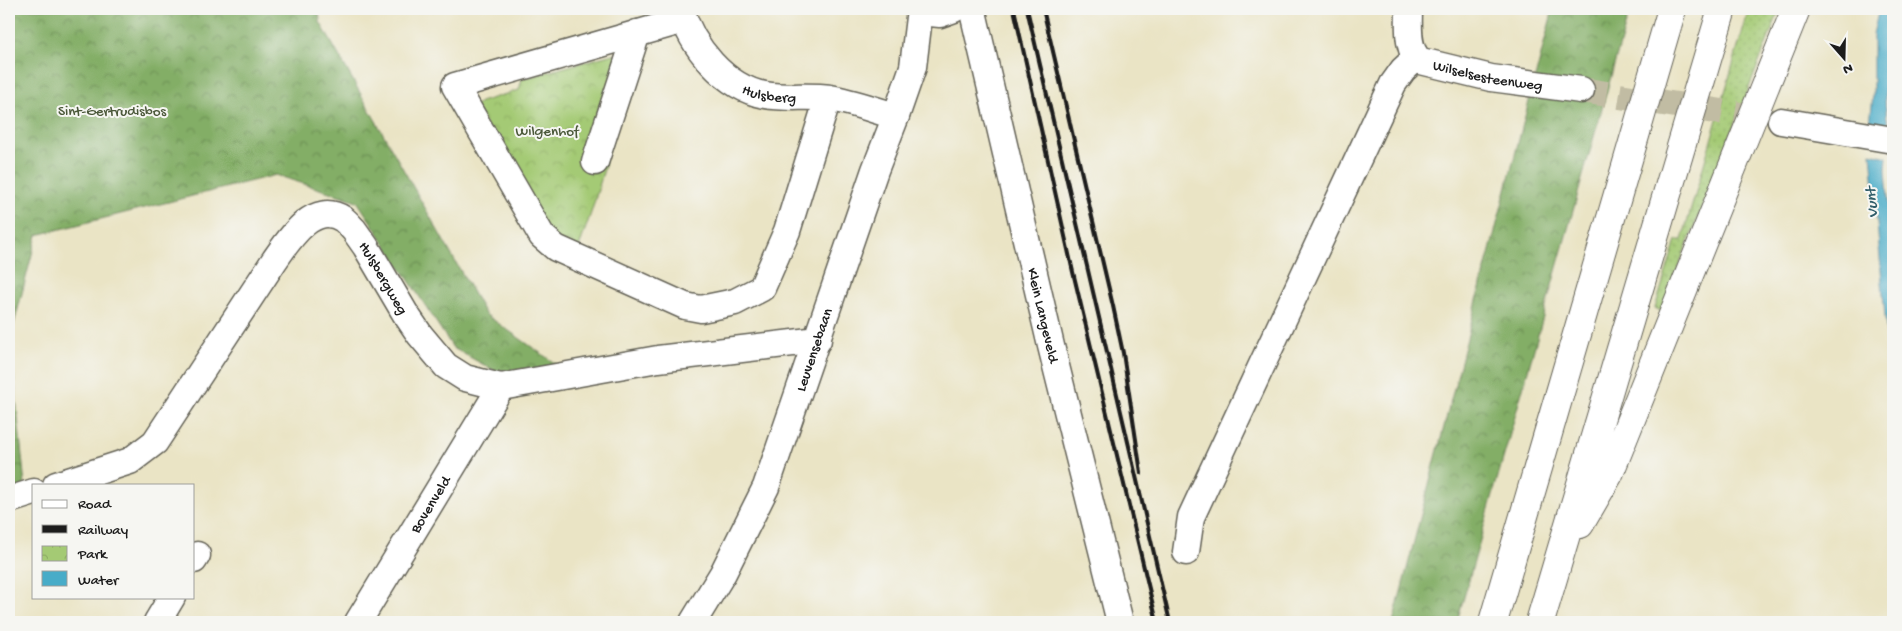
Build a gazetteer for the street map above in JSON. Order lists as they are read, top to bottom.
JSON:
{
  "streets": {
    "street": [
      "Wilselsesteenweg",
      "Hulsberg",
      "Hulsbergweg",
      "Klein Langeveld",
      "Leuvensebaan",
      "Bovenveld"
    ]
  },
  "crossings": [
    ["Hulsberg", "Leuvensebaan"],
    ["Hulsbergweg", "Leuvensebaan"],
    ["Hulsbergweg", "Bovenveld"]
  ],
  "water": ["Vunt"],
  "parks": ["Sint-Gertrudisbos", "Wilgenhof"],
  "legend": [
    "Road",
    "Railway",
    "Park",
    "Water"
  ],
  "north": "bottom"
}
